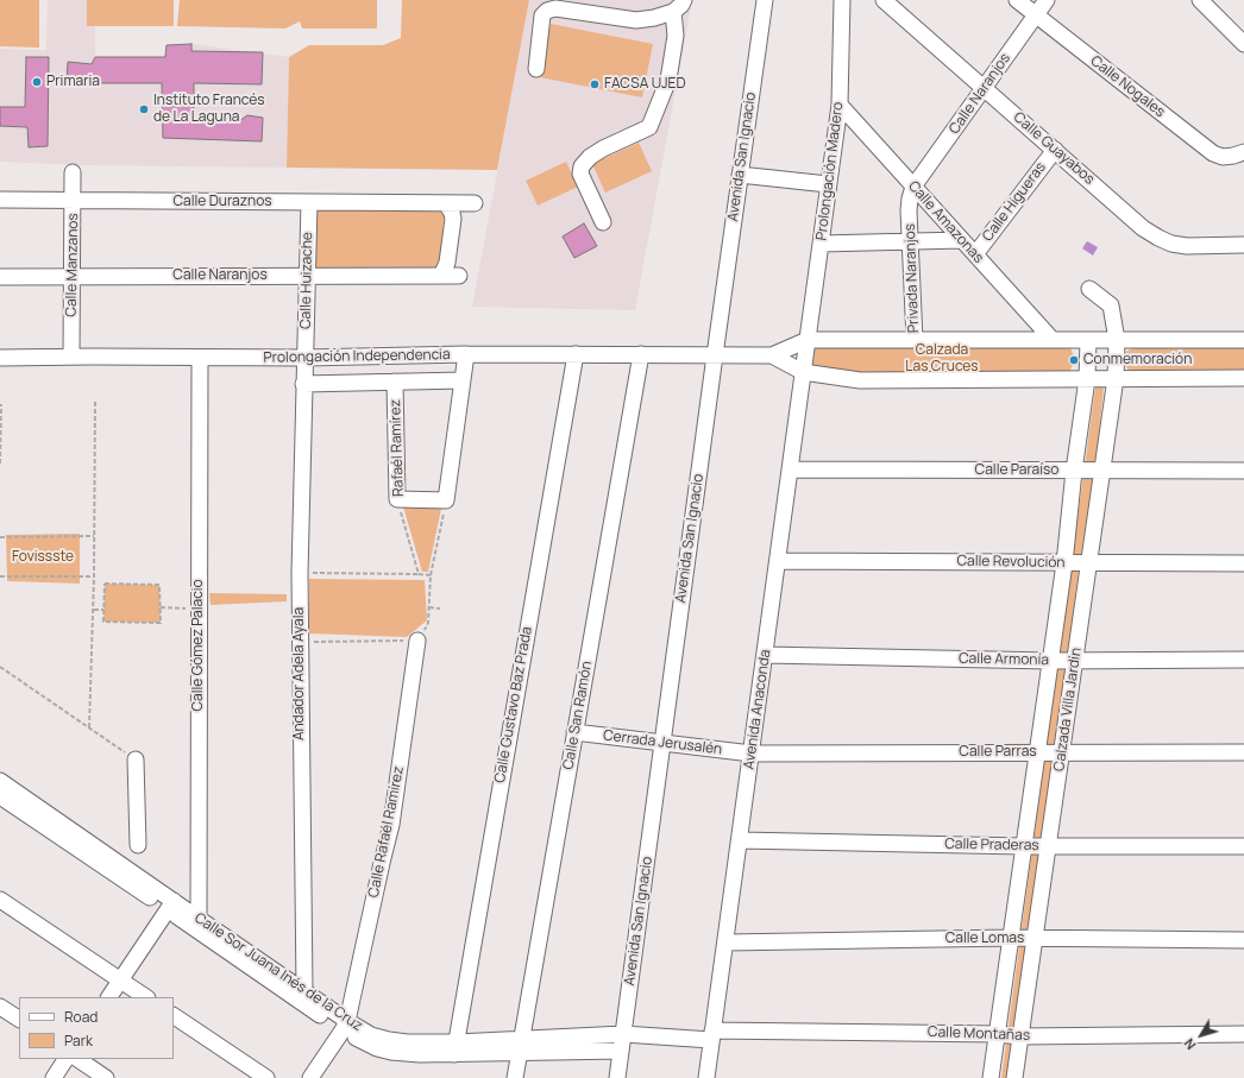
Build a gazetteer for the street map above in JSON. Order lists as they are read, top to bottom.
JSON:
{
  "streets": {
    "street": [
      "Calle Nogales",
      "Calle Naranjos",
      "Calle Guayabos",
      "Avenida San Ignacio",
      "Prolongación Madero",
      "Calle Duraznos",
      "Calle Higueras",
      "Calle Amazonas",
      "Calle Manzanos",
      "Privada Naranjos",
      "Calle Huizache",
      "Prolongación Independencia",
      "Rafaél Ramírez",
      "Calle Paraíso",
      "Calle Revolución",
      "Calle Gómez Palacio",
      "Calle Armonía",
      "Andador Adela Ayala",
      "Calle Gustavo Baz Prada",
      "Avenida Anaconda",
      "Calzada Villa Jardín",
      "Calle San Ramón",
      "Cerrada Jerusalén",
      "Calle Parras",
      "Calle Rafaél Ramírez",
      "Calle Praderas",
      "Calle Lomas",
      "Calle Sor Juana Inés de la Cruz",
      "Calle Montañas"
    ]
  },
  "crossings": [
    ["Calle Nogales", "Calle Naranjos"],
    ["Calle Naranjos", "Calle Guayabos"],
    ["Calle Naranjos", "Calle Amazonas"],
    ["Calle Naranjos", "Calle Manzanos"],
    ["Calle Naranjos", "Privada Naranjos"],
    ["Calle Naranjos", "Calle Huizache"],
    ["Calle Guayabos", "Calle Higueras"],
    ["Avenida San Ignacio", "Prolongación Independencia"],
    ["Avenida San Ignacio", "Cerrada Jerusalén"],
    ["Avenida San Ignacio", "Calle Sor Juana Inés de la Cruz"],
    ["Avenida San Ignacio", "Calle Montañas"],
    ["Prolongación Madero", "Calle Amazonas"],
    ["Prolongación Madero", "Avenida Anaconda"],
    ["Calle Duraznos", "Calle Manzanos"],
    ["Calle Duraznos", "Calle Huizache"],
    ["Calle Higueras", "Calle Amazonas"],
    ["Calle Amazonas", "Privada Naranjos"],
    ["Calle Manzanos", "Prolongación Independencia"],
    ["Calle Huizache", "Prolongación Independencia"],
    ["Calle Huizache", "Andador Adela Ayala"],
    ["Prolongación Independencia", "Calle Gómez Palacio"],
    ["Prolongación Independencia", "Andador Adela Ayala"],
    ["Prolongación Independencia", "Calle Gustavo Baz Prada"],
    ["Prolongación Independencia", "Calle San Ramón"],
    ["Calle Paraíso", "Avenida Anaconda"],
    ["Calle Paraíso", "Calzada Villa Jardín"],
    ["Calle Revolución", "Avenida Anaconda"],
    ["Calle Revolución", "Calzada Villa Jardín"],
    ["Calle Gómez Palacio", "Calle Sor Juana Inés de la Cruz"],
    ["Calle Armonía", "Avenida Anaconda"],
    ["Calle Armonía", "Calzada Villa Jardín"],
    ["Andador Adela Ayala", "Calle Sor Juana Inés de la Cruz"],
    ["Calle Gustavo Baz Prada", "Calle Sor Juana Inés de la Cruz"],
    ["Avenida Anaconda", "Cerrada Jerusalén"],
    ["Avenida Anaconda", "Calle Parras"],
    ["Avenida Anaconda", "Calle Praderas"],
    ["Avenida Anaconda", "Calle Lomas"],
    ["Avenida Anaconda", "Calle Montañas"],
    ["Calzada Villa Jardín", "Calle Parras"],
    ["Calzada Villa Jardín", "Calle Praderas"],
    ["Calzada Villa Jardín", "Calle Lomas"],
    ["Calzada Villa Jardín", "Calle Montañas"],
    ["Calle San Ramón", "Cerrada Jerusalén"],
    ["Calle San Ramón", "Calle Sor Juana Inés de la Cruz"],
    ["Cerrada Jerusalén", "Calle Parras"],
    ["Calle Rafaél Ramírez", "Calle Sor Juana Inés de la Cruz"],
    ["Calle Sor Juana Inés de la Cruz", "Calle Montañas"]
  ],
  "parks": ["Calzada Las Cruces", "Fovissste"],
  "places": [
    "Primaria",
    "FACSA UJED",
    "Instituto Francés de La Laguna",
    "Conmemoración"
  ],
  "legend": ["Road", "Park"],
  "north": "bottom left"
}
